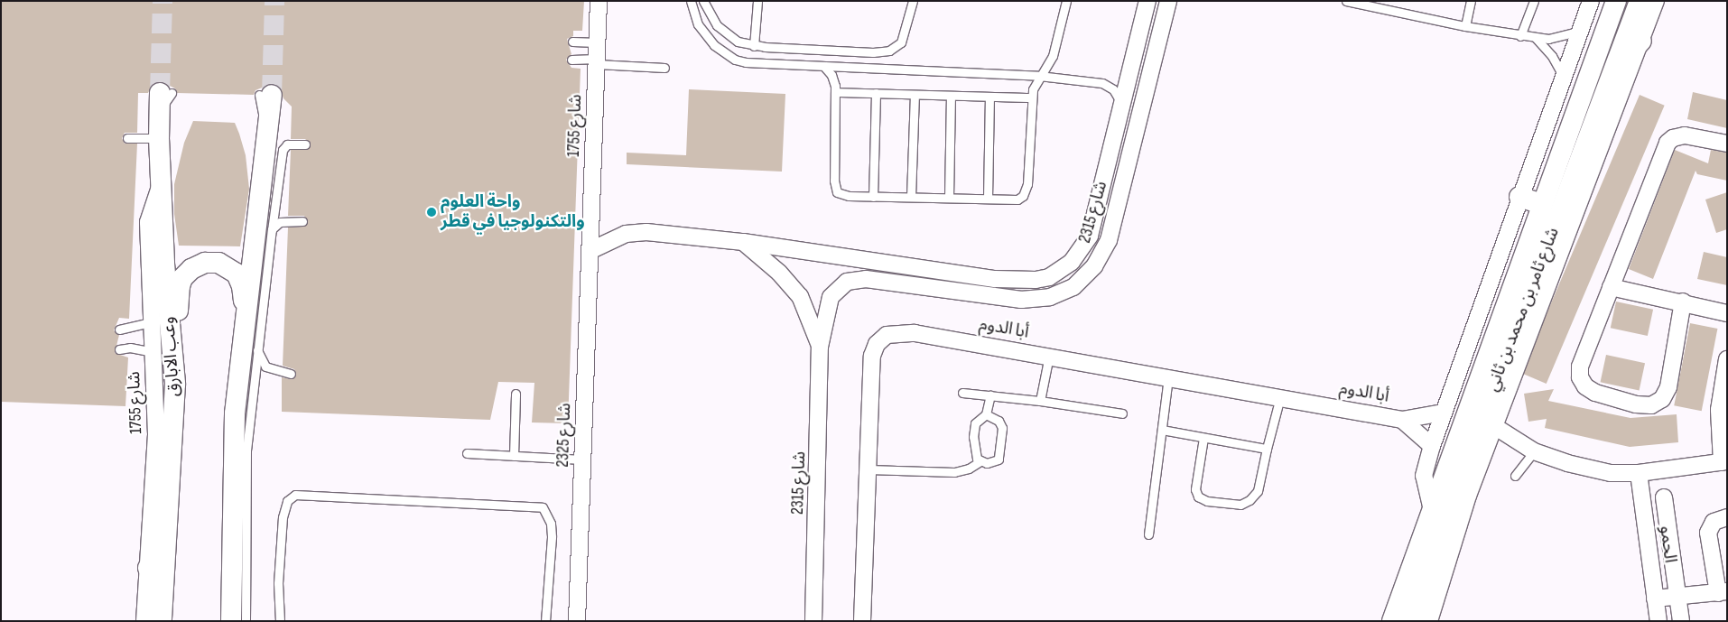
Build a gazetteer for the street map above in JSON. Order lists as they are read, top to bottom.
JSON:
{
  "streets": {
    "street": [
      "شارع 1755",
      "شارع 2315",
      "شارع ثامر بن محمد بن ثاني",
      "أبا الدوم",
      "وعب الابارق",
      "شارع 2325",
      "الحمو"
    ]
  },
  "crossings": [
    ["شارع 1755", "شارع 2315"],
    ["شارع 1755", "وعب الابارق"],
    ["شارع 1755", "شارع 2325"],
    ["شارع 2315", "شارع 2325"]
  ],
  "places": ["واحة العلوم والتكنولوجيا في قطر"]
}
